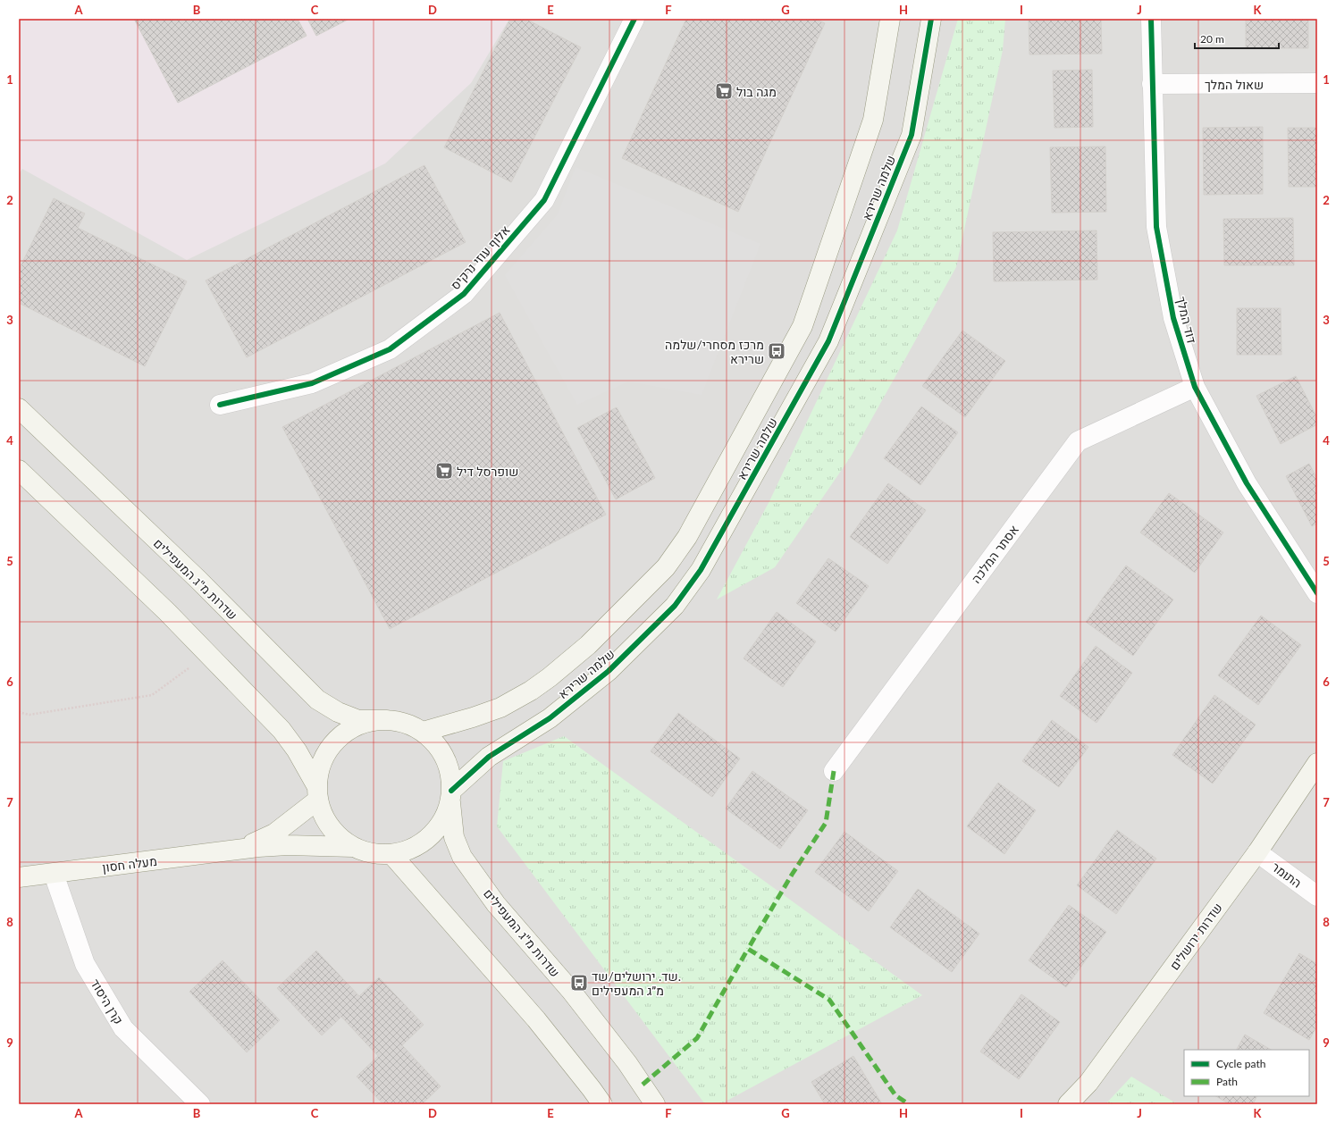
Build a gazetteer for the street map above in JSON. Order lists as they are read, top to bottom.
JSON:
{
  "streets": {
    "street": [
      "שאול המלך",
      "שלמה שרירא",
      "אלוף עוזי נרקיס",
      "דוד המלך",
      "אסתר המלכה",
      "שדרות מ\"ג המעפילים",
      "מעלה חסון",
      "התומר",
      "שדרות ירושלים",
      "קרן היסוד"
    ]
  },
  "crossings": [
    ["שאול המלך", "דוד המלך"],
    ["שלמה שרירא", "שדרות מ\"ג המעפילים"],
    ["דוד המלך", "אסתר המלכה"],
    ["מעלה חסון", "קרן היסוד"],
    ["התומר", "שדרות ירושלים"]
  ],
  "places": {
    "supermarket": ["מגה בול", "שופרסל דיל"],
    "bus stop": ["מרכז מסחרי/שלמה שרירא", "שד. ירושלים/שד. מ״ג המעפילים"]
  },
  "legend": ["Cycle path", "Path"],
  "scale_bar": "20 m",
  "grid": {
    "columns": [
      "A",
      "B",
      "C",
      "D",
      "E",
      "F",
      "G",
      "H",
      "I",
      "J",
      "K"
    ],
    "rows": [
      "1",
      "2",
      "3",
      "4",
      "5",
      "6",
      "7",
      "8",
      "9"
    ]
  }
}
